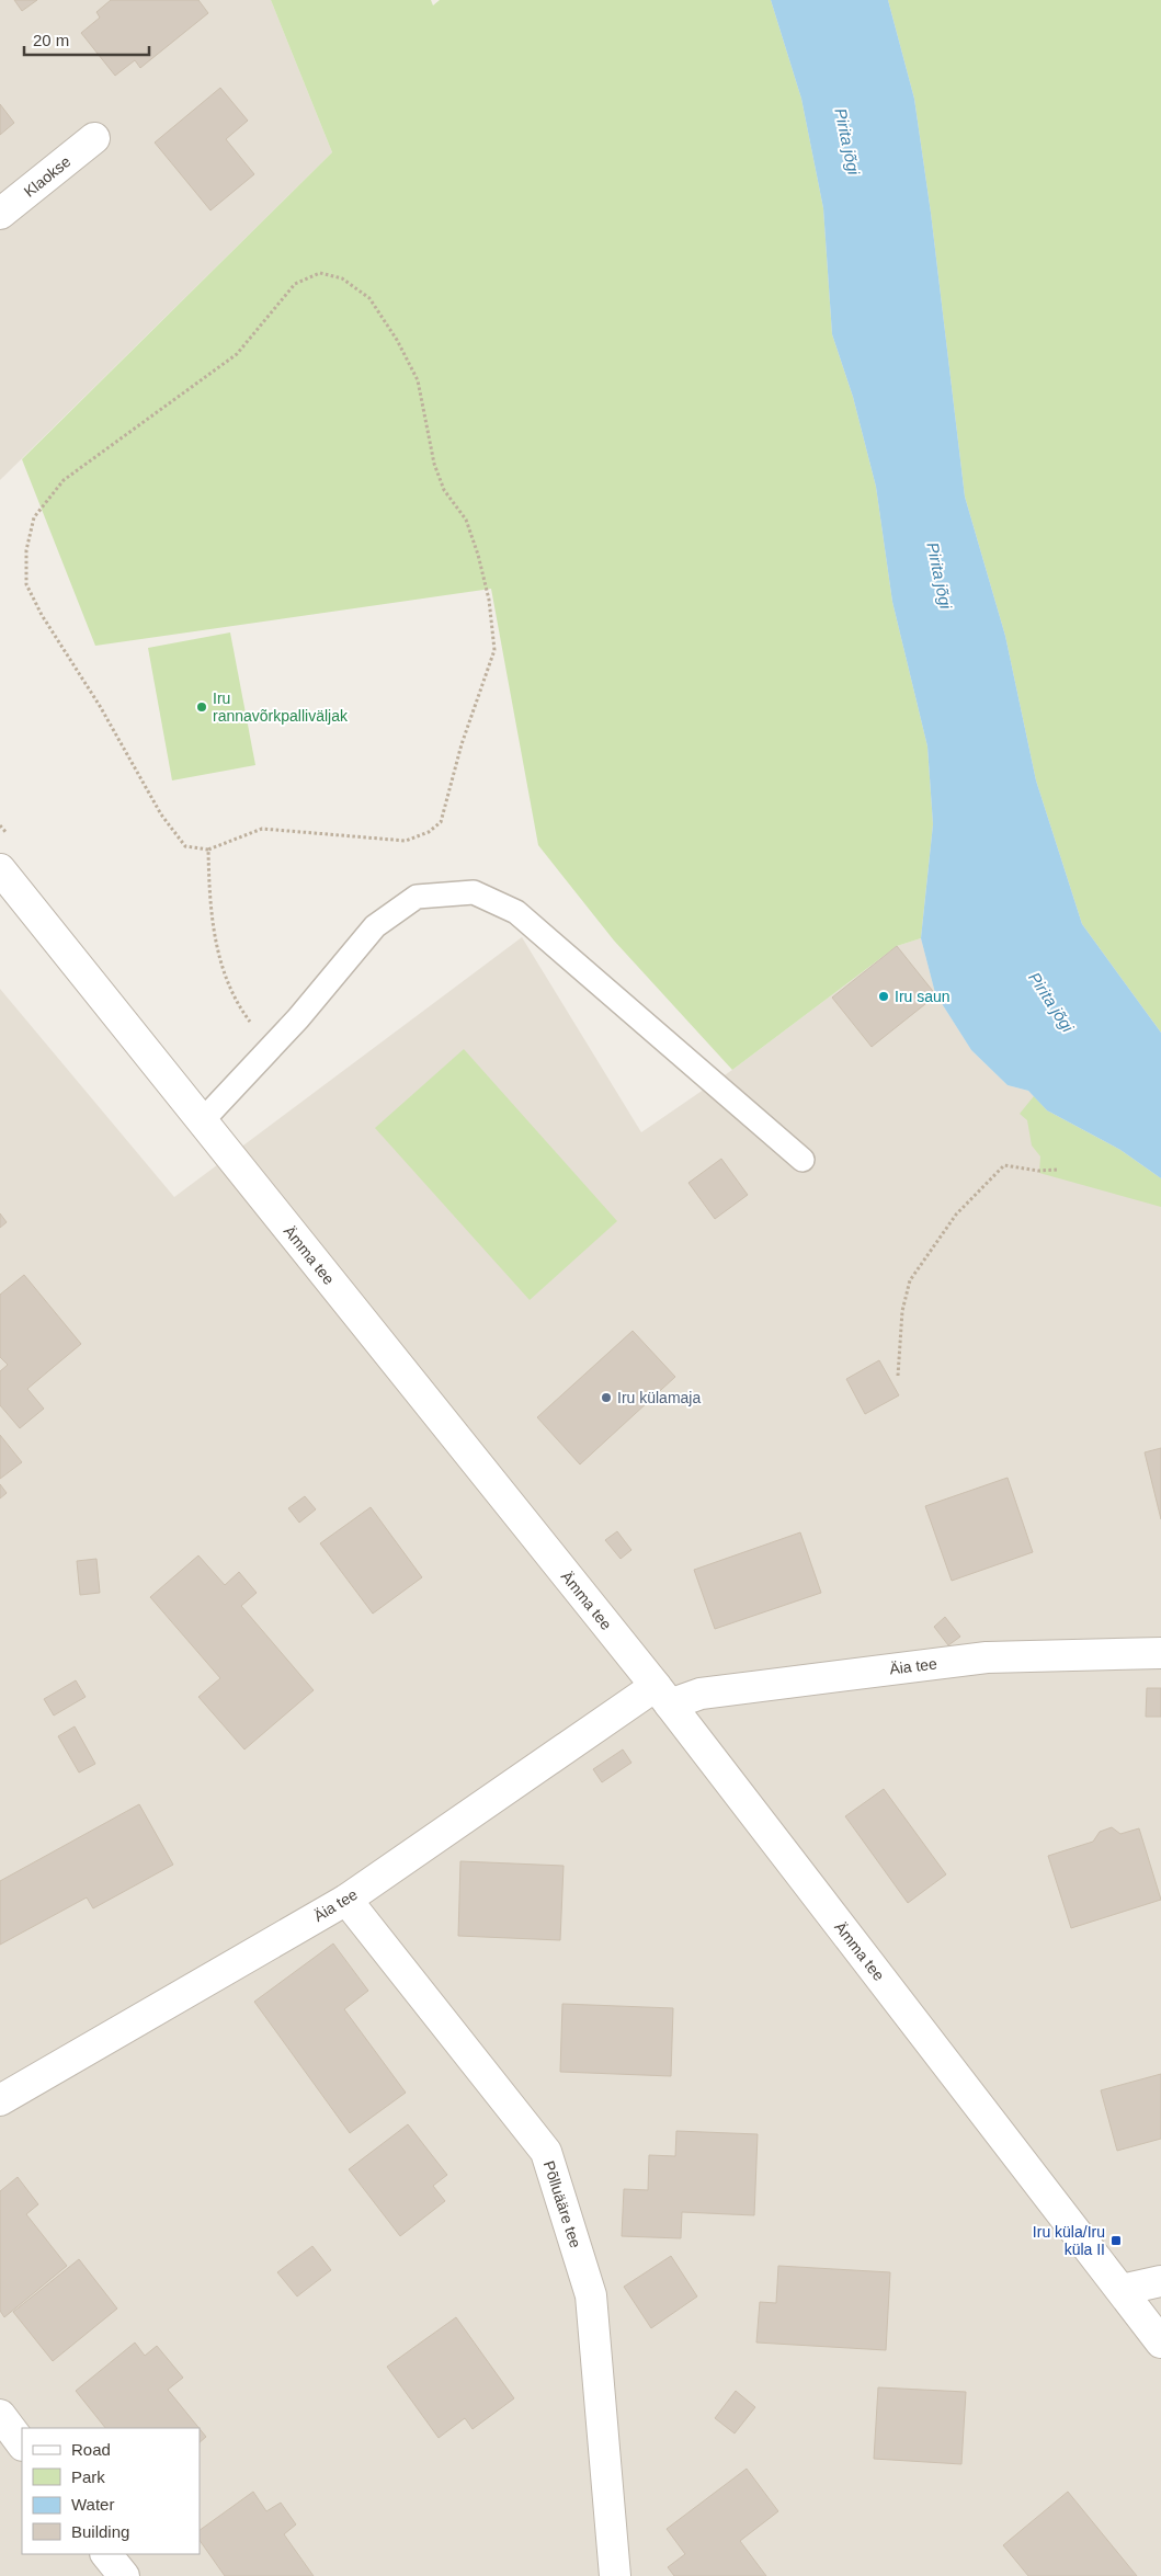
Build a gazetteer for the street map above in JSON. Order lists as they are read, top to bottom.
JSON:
{
  "streets": {
    "street": [
      "Klaokse",
      "Ämma tee",
      "Äia tee",
      "Põlluääre tee"
    ]
  },
  "crossings": [
    ["Ämma tee", "Äia tee"],
    ["Äia tee", "Põlluääre tee"]
  ],
  "water": ["Pirita jõgi"],
  "places": {
    "other": ["Iru rannavõrkpalliväljak", "Iru saun", "Iru külamaja"],
    "transit": ["Iru küla/Iru küla II"]
  },
  "legend": [
    "Road",
    "Park",
    "Water",
    "Building"
  ],
  "scale_bar": "20 m"
}
